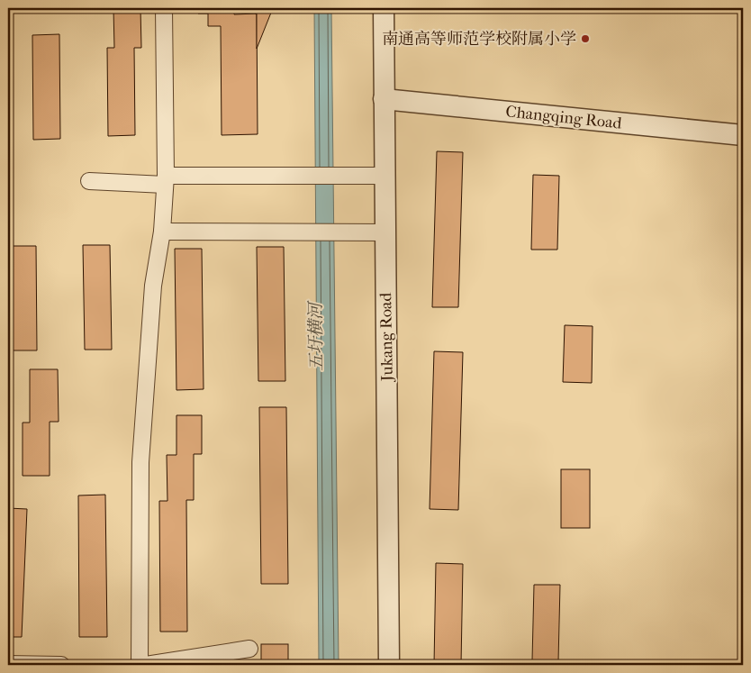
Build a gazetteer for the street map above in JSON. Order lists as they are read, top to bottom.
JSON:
{
  "streets": {
    "street": ["Changqing Road", "Jukang Road"]
  },
  "crossings": [
    ["Changqing Road", "Jukang Road"]
  ],
  "water": ["五圩横河"],
  "places": ["南通高等师范学校附属小学"]
}
